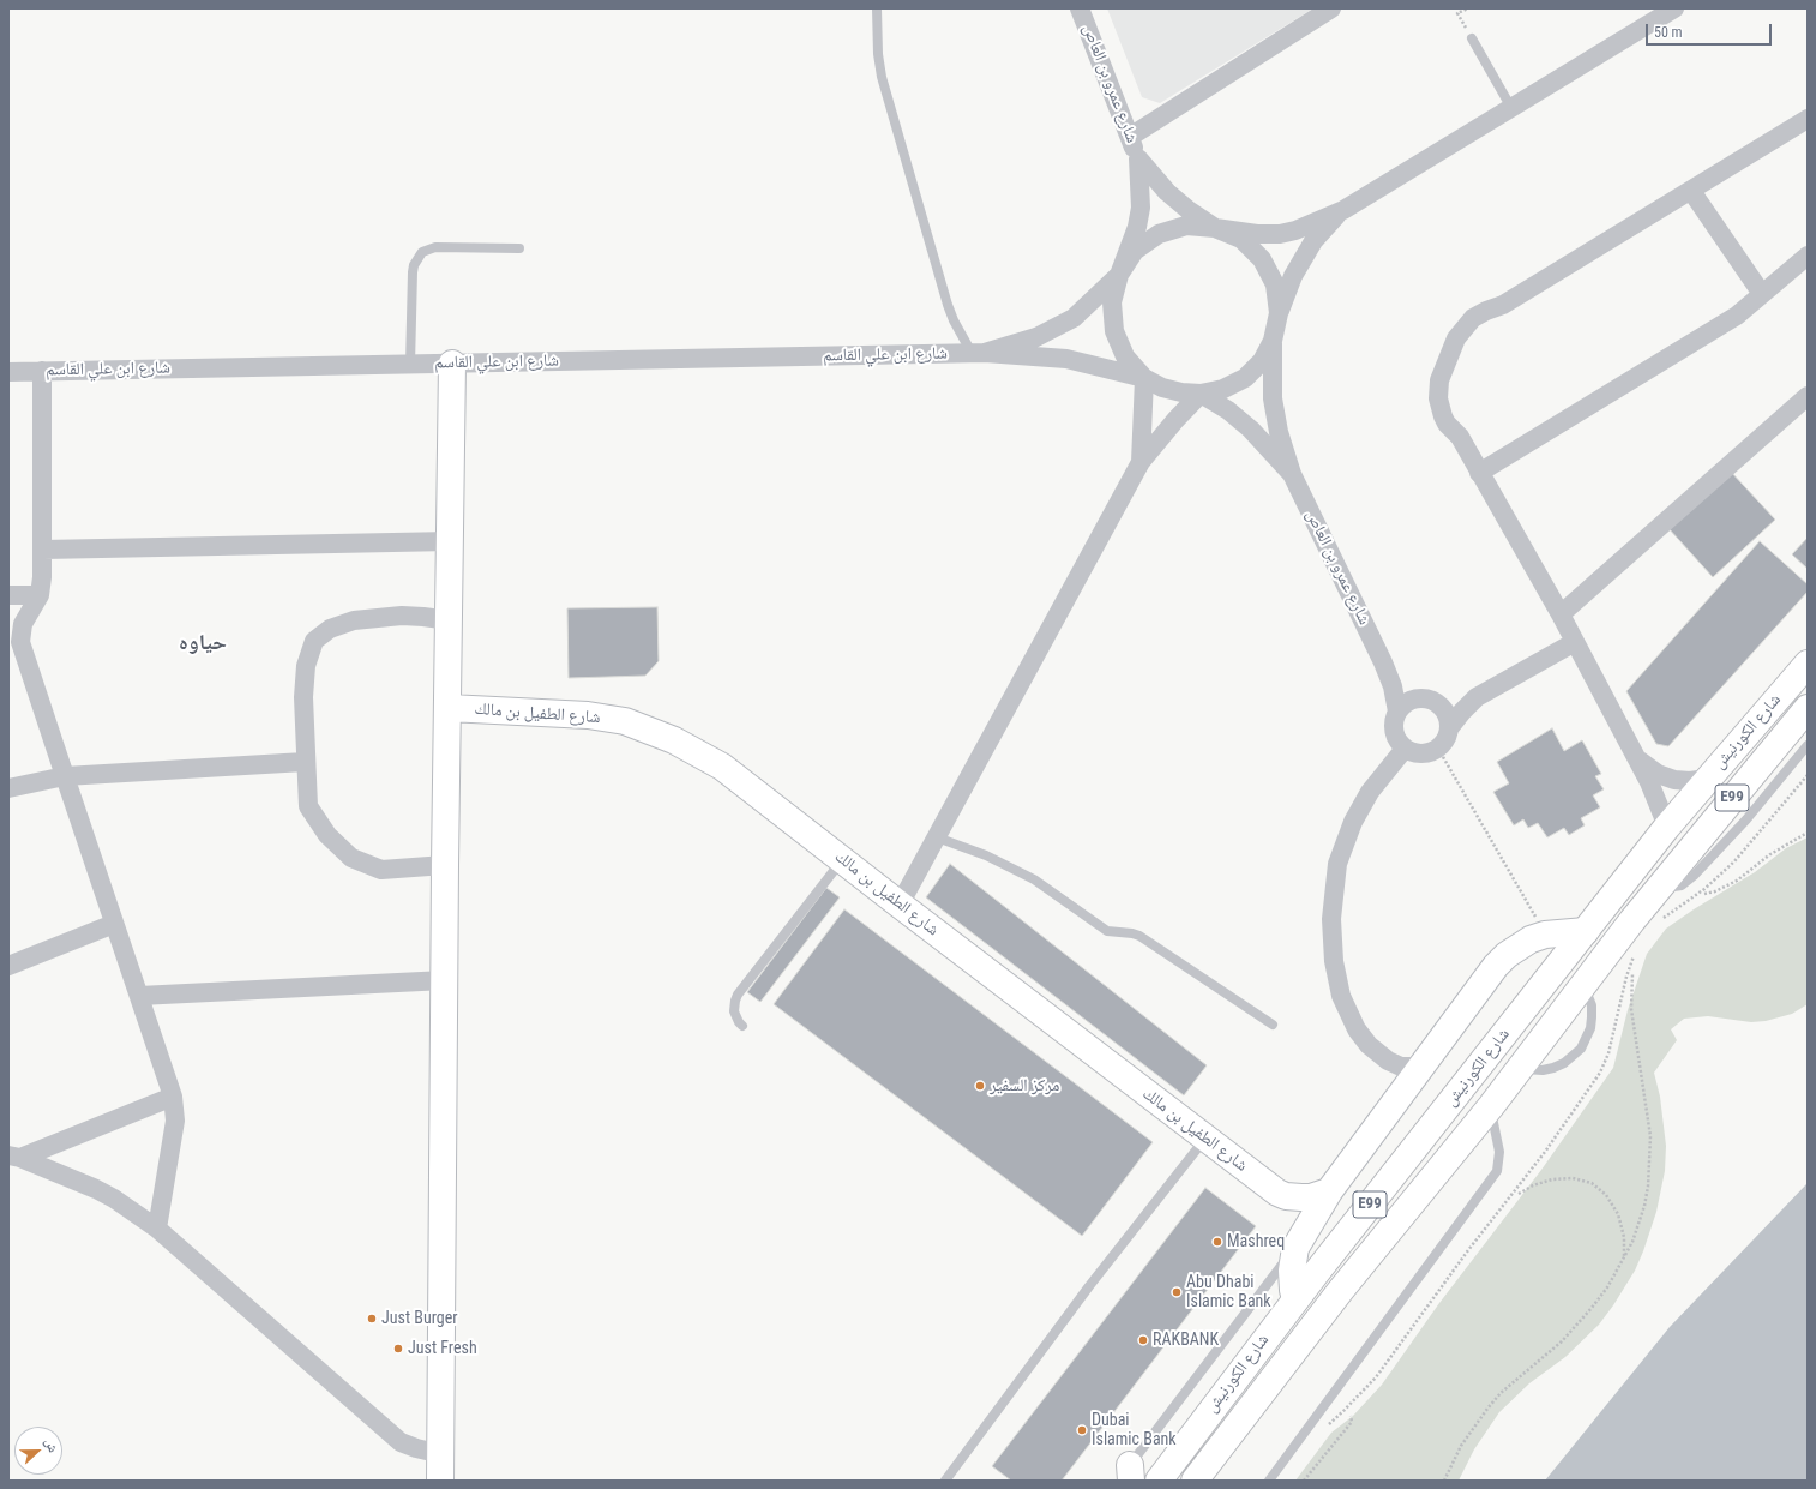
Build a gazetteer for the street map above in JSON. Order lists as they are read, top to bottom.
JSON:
{
  "streets": {
    "main road": ["شارع الطفيل بن مالك", "شارع الكورنيش", "E99"],
    "street": ["شارع عمرو بن العاص", "شارع ابن علي القاسم"]
  },
  "crossings": [
    ["شارع عمرو بن العاص", "شارع ابن علي القاسم"]
  ],
  "districts": ["حياوه"],
  "places": [
    "مركز السفير",
    "Mashreq",
    "Abu Dhabi Islamic Bank",
    "Just Burger",
    "RAKBANK",
    "Just Fresh",
    "Dubai Islamic Bank"
  ],
  "scale_bar": "50 m",
  "north": "right"
}
